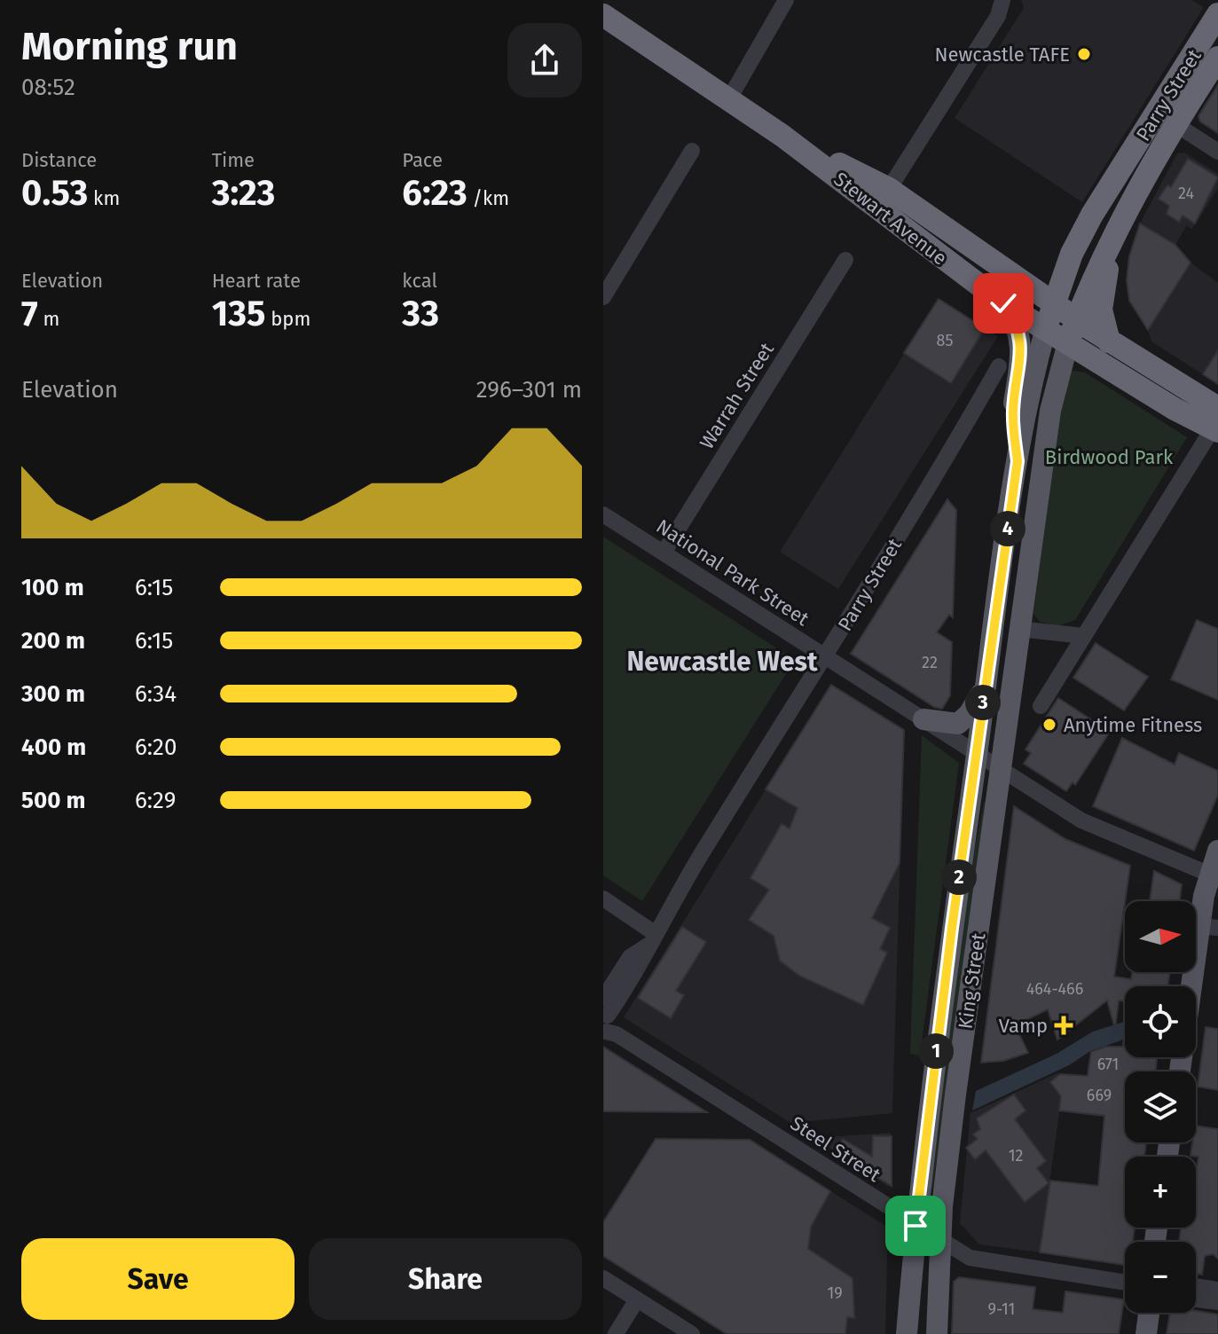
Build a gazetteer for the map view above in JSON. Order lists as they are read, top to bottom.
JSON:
{
  "streets": {
    "highway": ["Parry Street", "Stewart Avenue"],
    "main road": ["King Street"],
    "street": ["Warrah Street", "National Park Street", "Steel Street"]
  },
  "crossings": [
    ["Parry Street", "Stewart Avenue"],
    ["Parry Street", "National Park Street"],
    ["Parry Street", "King Street"],
    ["Parry Street", "Steel Street"],
    ["Stewart Avenue", "King Street"],
    ["Warrah Street", "National Park Street"],
    ["National Park Street", "King Street"],
    ["King Street", "Steel Street"]
  ],
  "districts": ["Newcastle West"],
  "parks": ["Birdwood Park"],
  "places": {
    "other": ["Newcastle TAFE", "Anytime Fitness"],
    "health": ["Vamp"]
  },
  "house_numbers": [
    "24",
    "85",
    "22",
    "464-466",
    "671",
    "669",
    "12",
    "19",
    "9-11"
  ],
  "north": "right",
  "page": {
    "heading": ["Morning run", "08:52"],
    "stats": [
      ["Distance", "0.53 km"],
      ["Time", "3:23"],
      ["Pace", "6:23 /km"],
      ["Elevation", "7 m"],
      ["Heart rate", "135 bpm"],
      ["kcal", "33"]
    ],
    "chart": ["Elevation", "296–301 m"],
    "pins": [
      "4",
      "3",
      "2",
      "1"
    ],
    "list": [
      {
        "name": "100 m",
        "note": "6:15"
      },
      {
        "name": "200 m",
        "note": "6:15"
      },
      {
        "name": "300 m",
        "note": "6:34"
      },
      {
        "name": "400 m",
        "note": "6:20"
      },
      {
        "name": "500 m",
        "note": "6:29"
      }
    ],
    "map_buttons": ["+", "−"],
    "buttons": ["Save", "Share"]
  }
}
